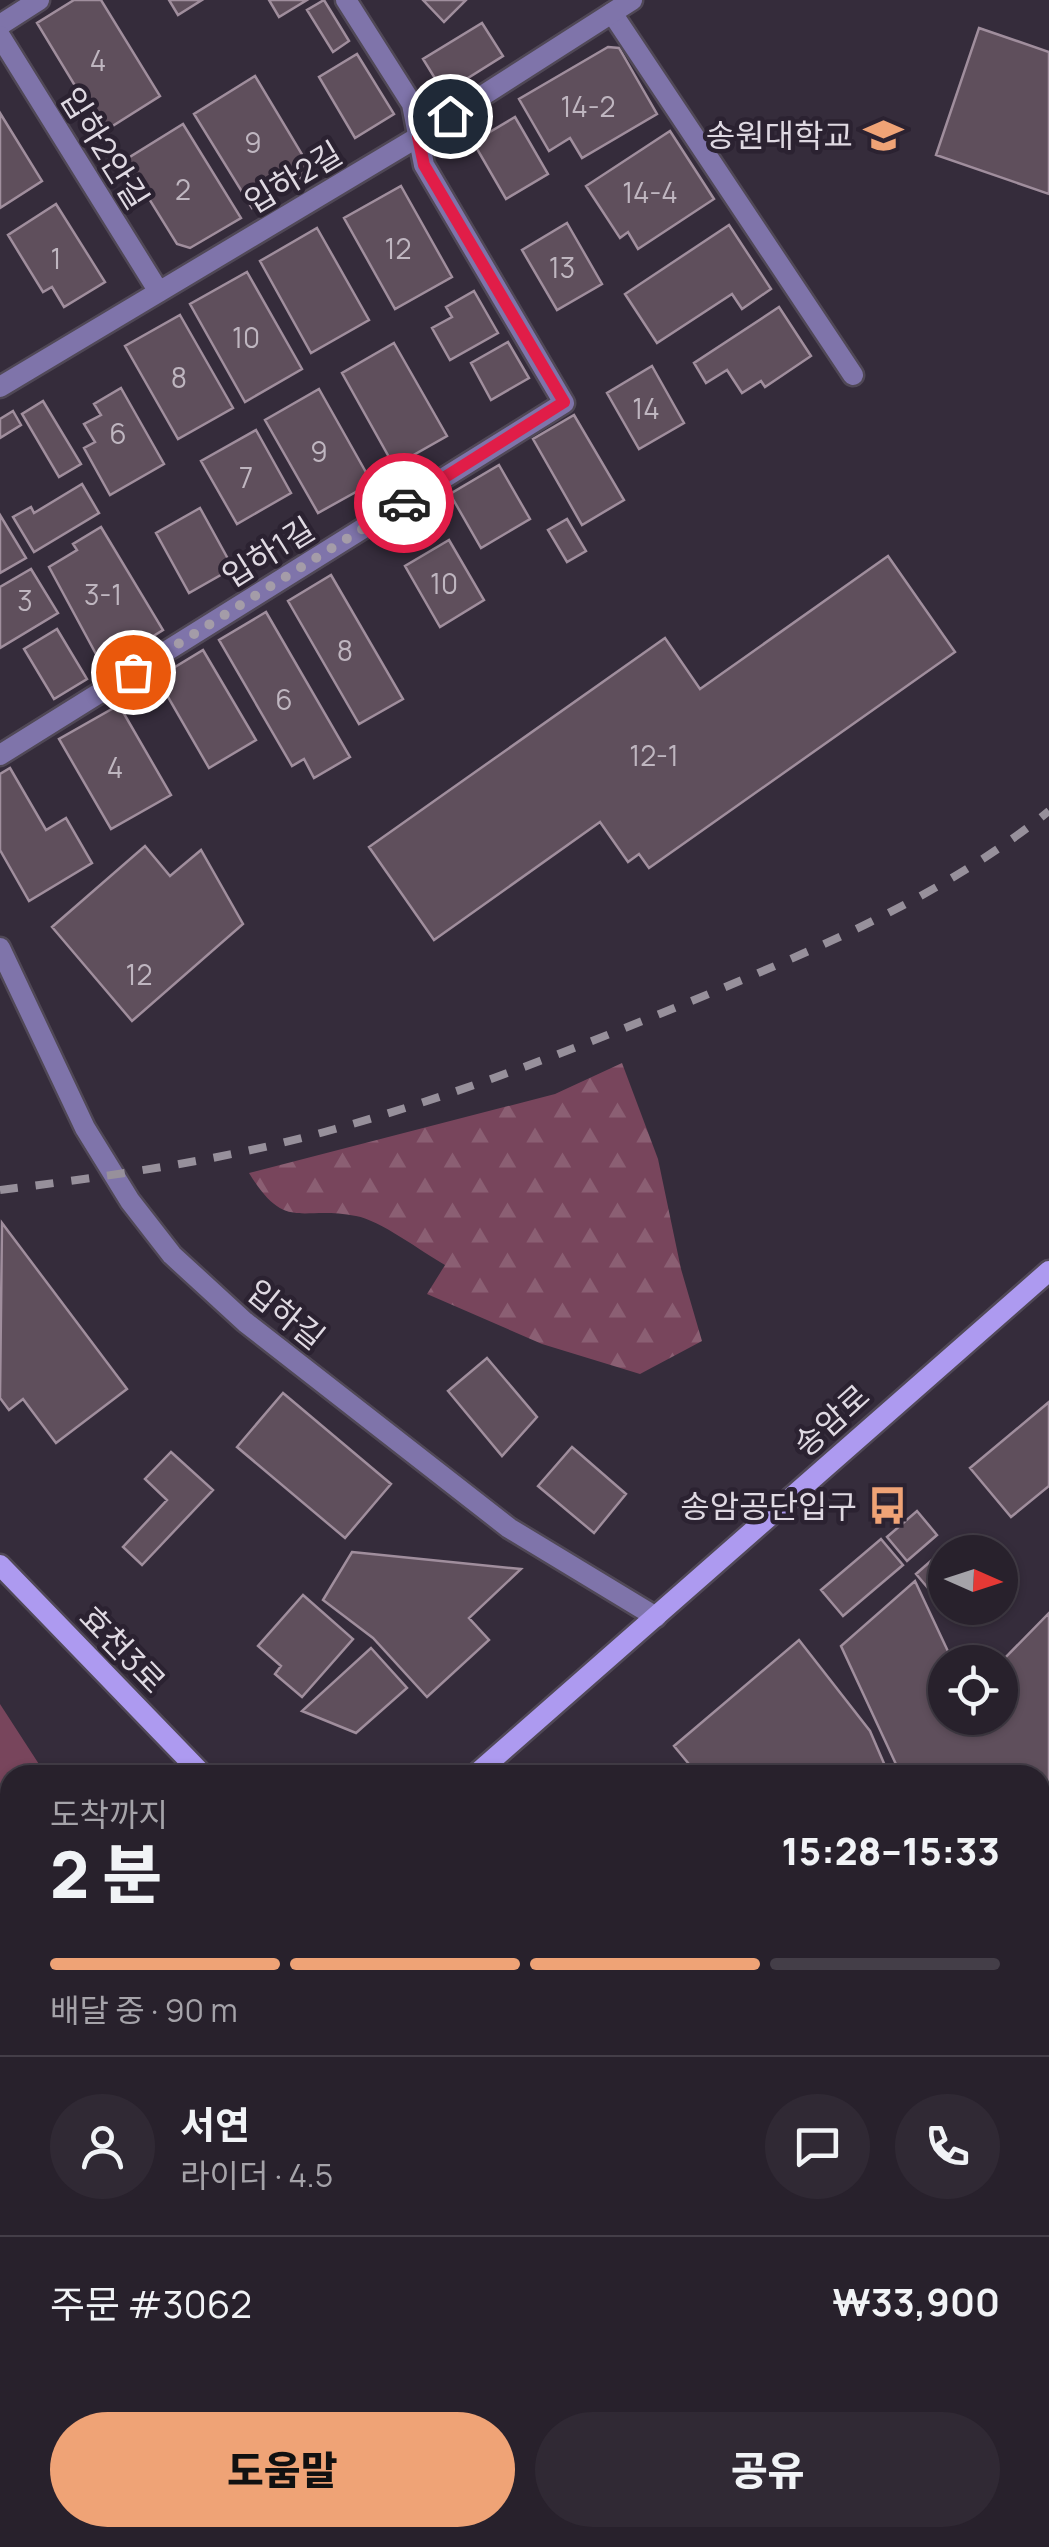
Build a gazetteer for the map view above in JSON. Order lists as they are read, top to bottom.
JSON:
{
  "streets": {
    "main road": ["송암로", "효천3로"],
    "street": [
      "입하2안길",
      "입하2길",
      "입하1길",
      "입하길"
    ]
  },
  "crossings": [
    ["입하2안길", "입하2길"],
    ["입하2길", "입하1길"],
    ["입하길", "송암로"]
  ],
  "places": {
    "school or university": ["송원대학교"],
    "bus stop": ["송암공단입구"]
  },
  "house_numbers": [
    "4",
    "14-2",
    "9",
    "2",
    "14-4",
    "12",
    "1",
    "13",
    "10",
    "8",
    "14",
    "6",
    "9",
    "7",
    "10",
    "3-1",
    "3",
    "8",
    "6",
    "12-1",
    "4",
    "12"
  ],
  "north": "right",
  "page": {
    "heading": ["2 분", "도착까지", "15:28–15:33"],
    "panel": [
      "서연",
      "라이더 · 4.5",
      "주문 #3062",
      "₩33,900"
    ],
    "bar": "배달 중 · 90 m",
    "buttons": ["도움말", "공유"]
  }
}
